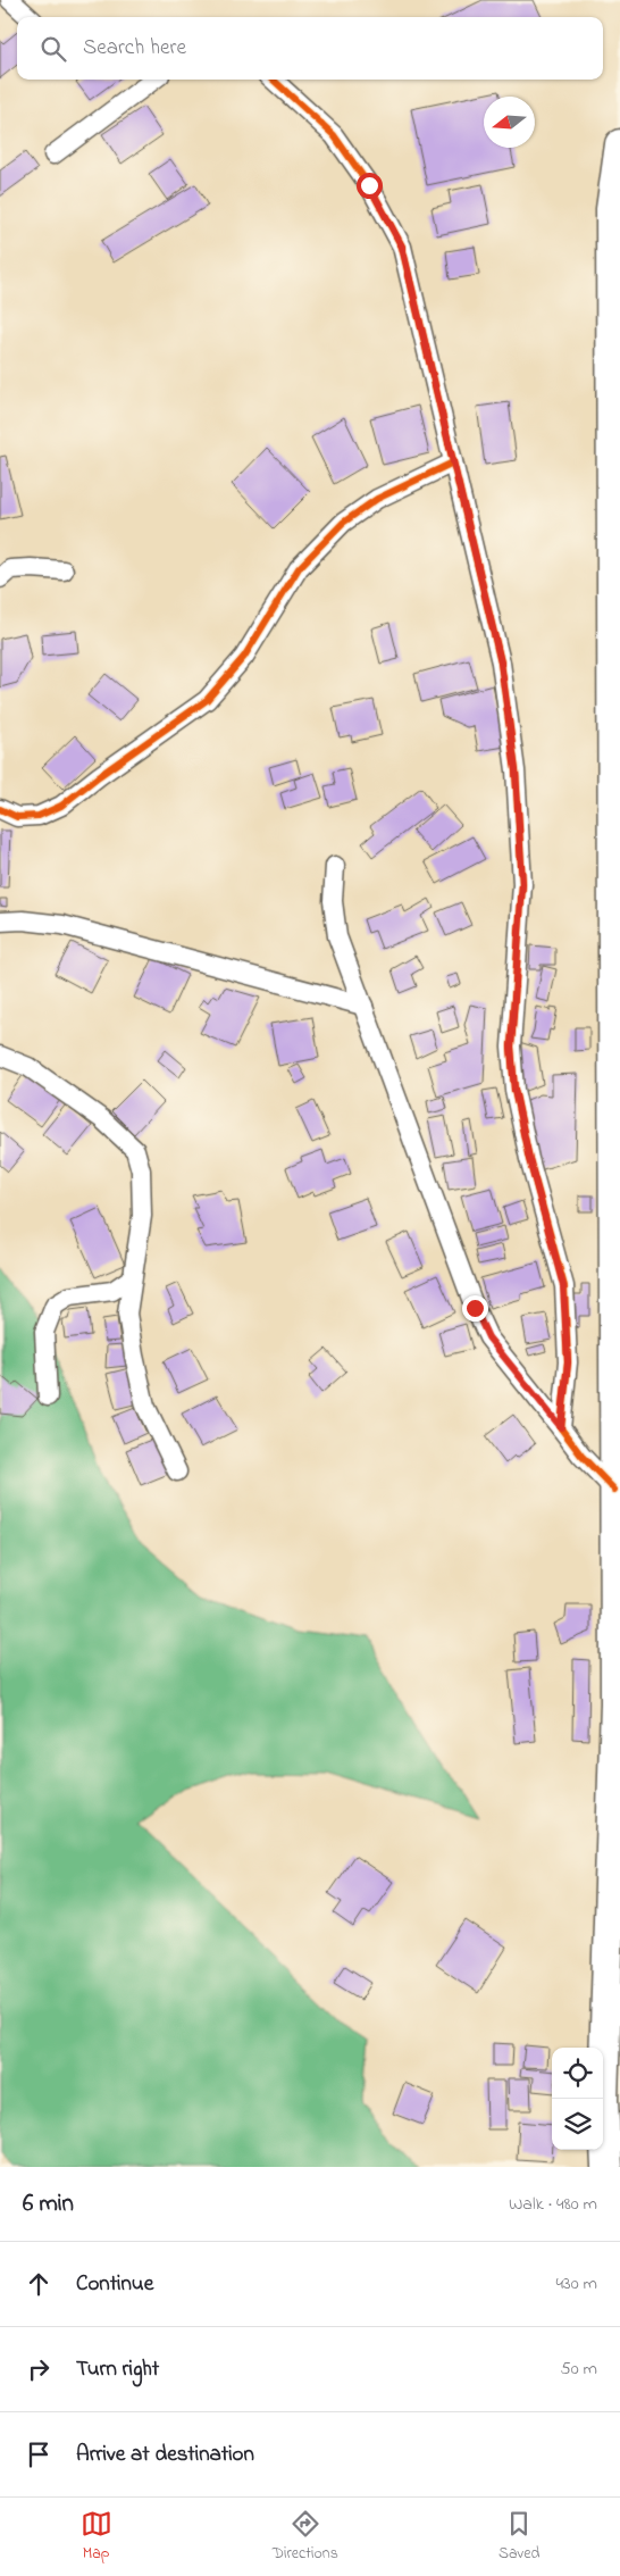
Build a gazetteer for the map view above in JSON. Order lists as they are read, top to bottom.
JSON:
{
  "north": "left",
  "page": {
    "search": "Search here",
    "heading": ["6 min", "Walk · 480 m"],
    "list": [
      ["Continue", "430 m"],
      ["Turn right", "50 m"],
      "Arrive at destination"
    ],
    "nav": ["Map", "Directions", "Saved"]
  }
}
